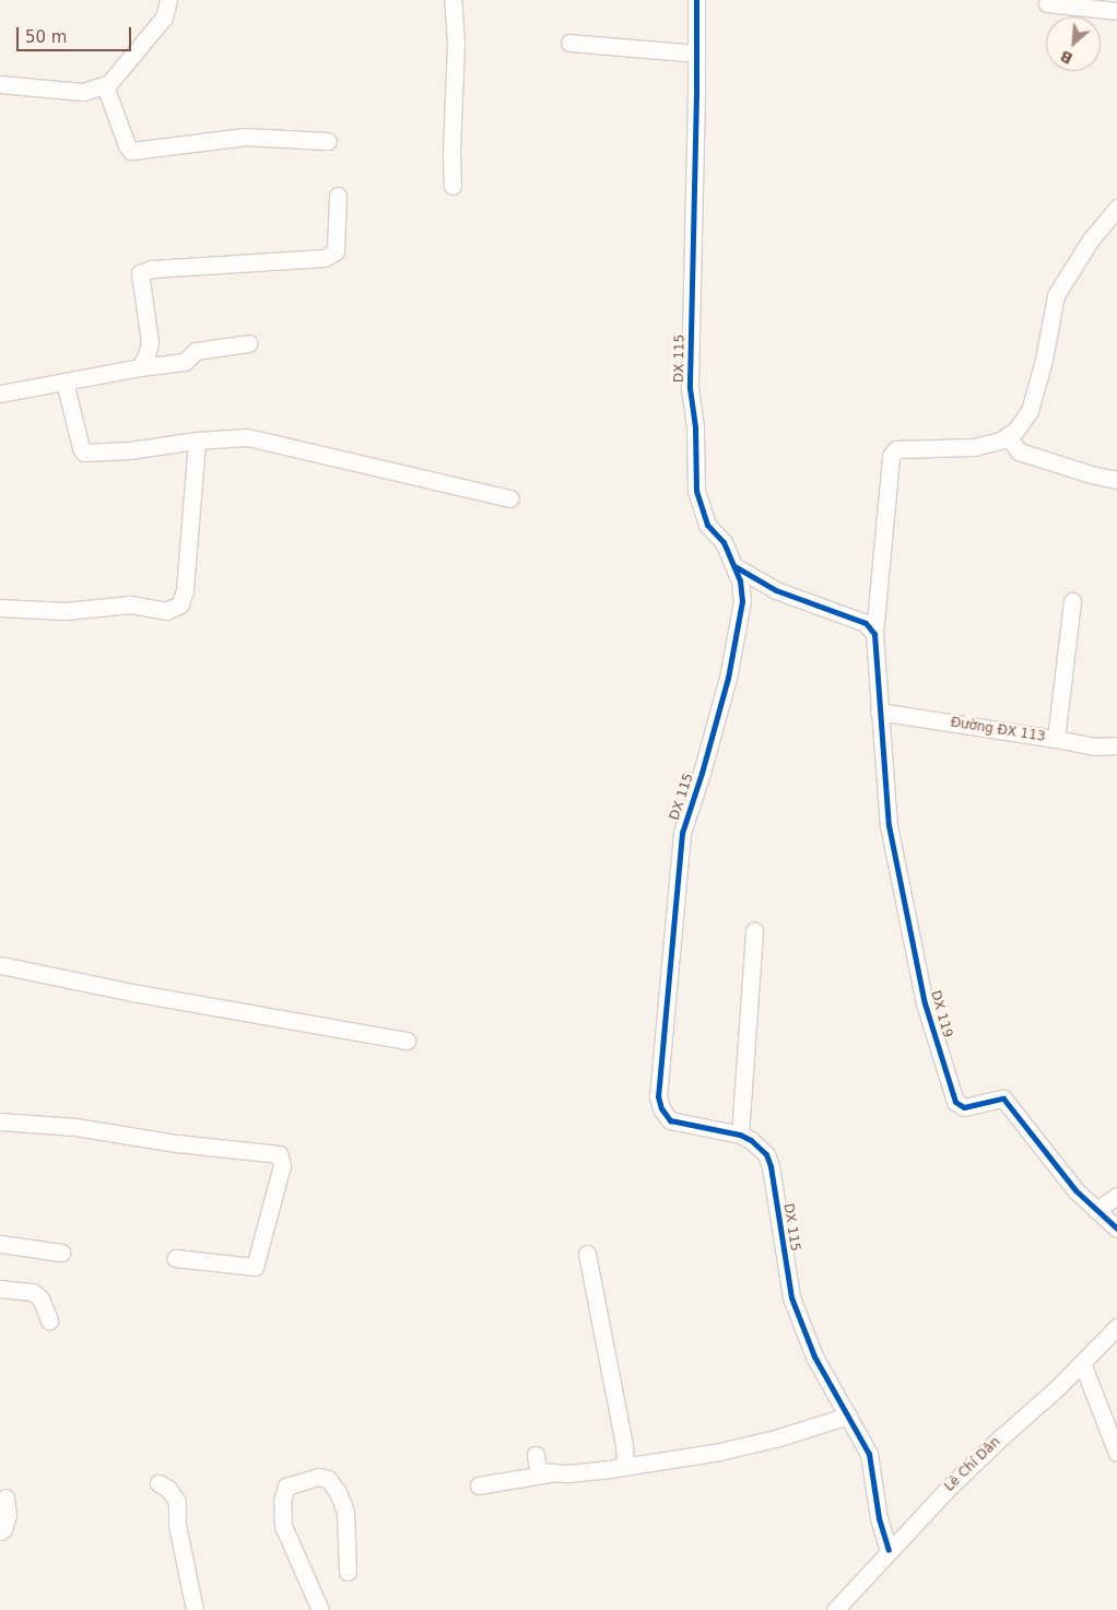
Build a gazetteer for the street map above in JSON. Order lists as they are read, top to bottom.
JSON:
{
  "streets": {
    "street": [
      "DX 115",
      "Đường ĐX 113",
      "DX 119",
      "Lê Chí Dân"
    ]
  },
  "crossings": [
    ["DX 115", "Lê Chí Dân"],
    ["Đường ĐX 113", "DX 119"]
  ],
  "scale_bar": "50 m",
  "north": "bottom left"
}
